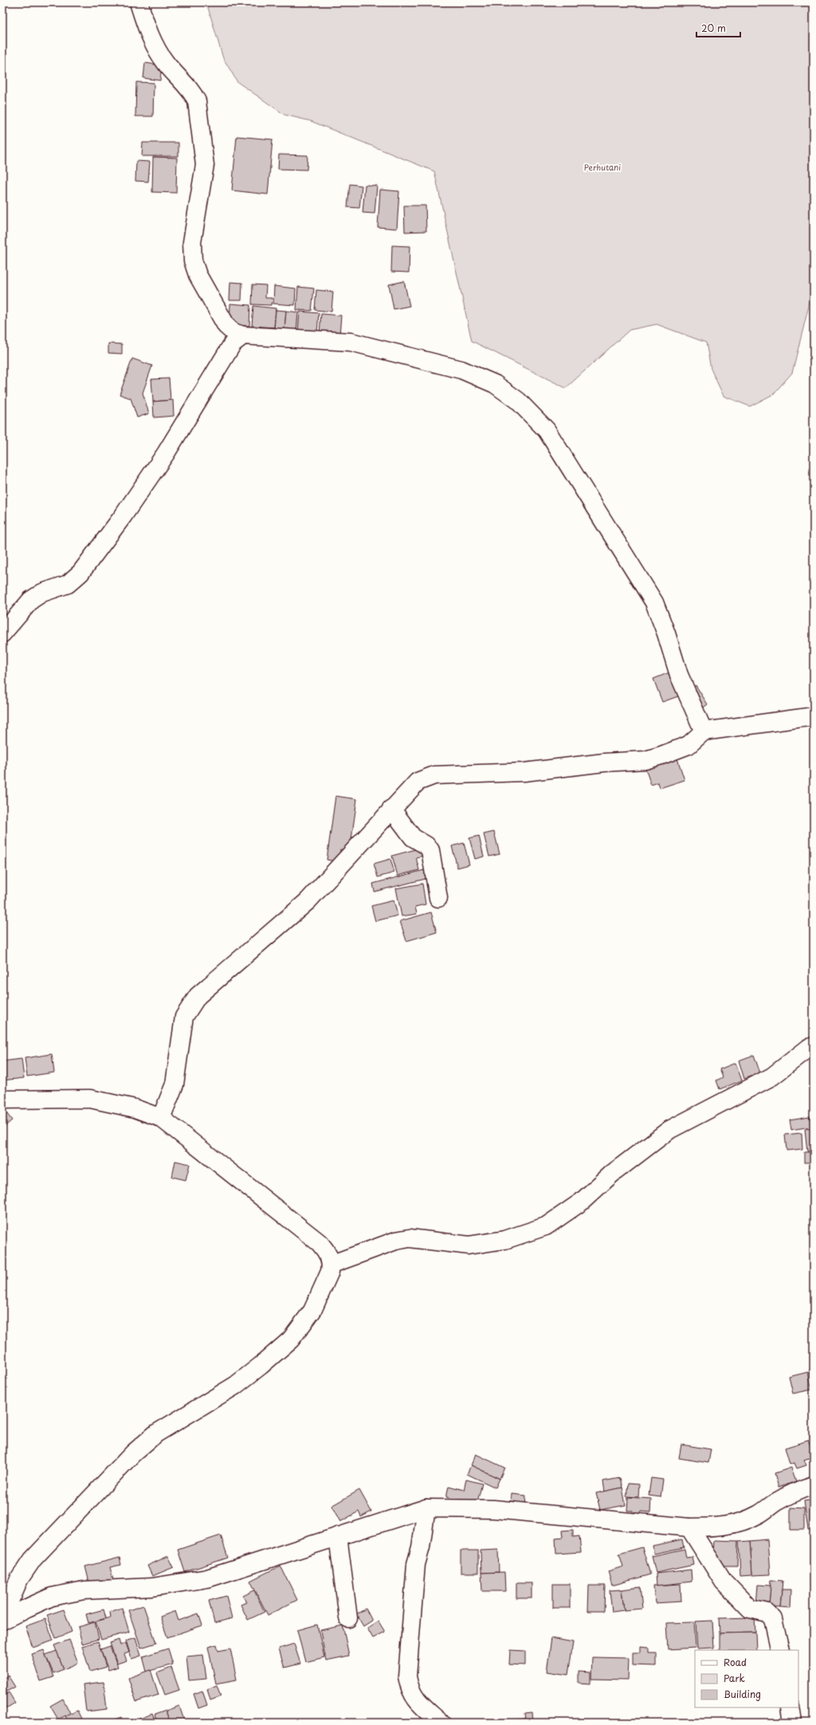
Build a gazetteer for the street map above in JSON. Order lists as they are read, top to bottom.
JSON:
{
  "parks": ["Perhutani"],
  "legend": ["Road", "Park", "Building"],
  "scale_bar": "20 m"
}
